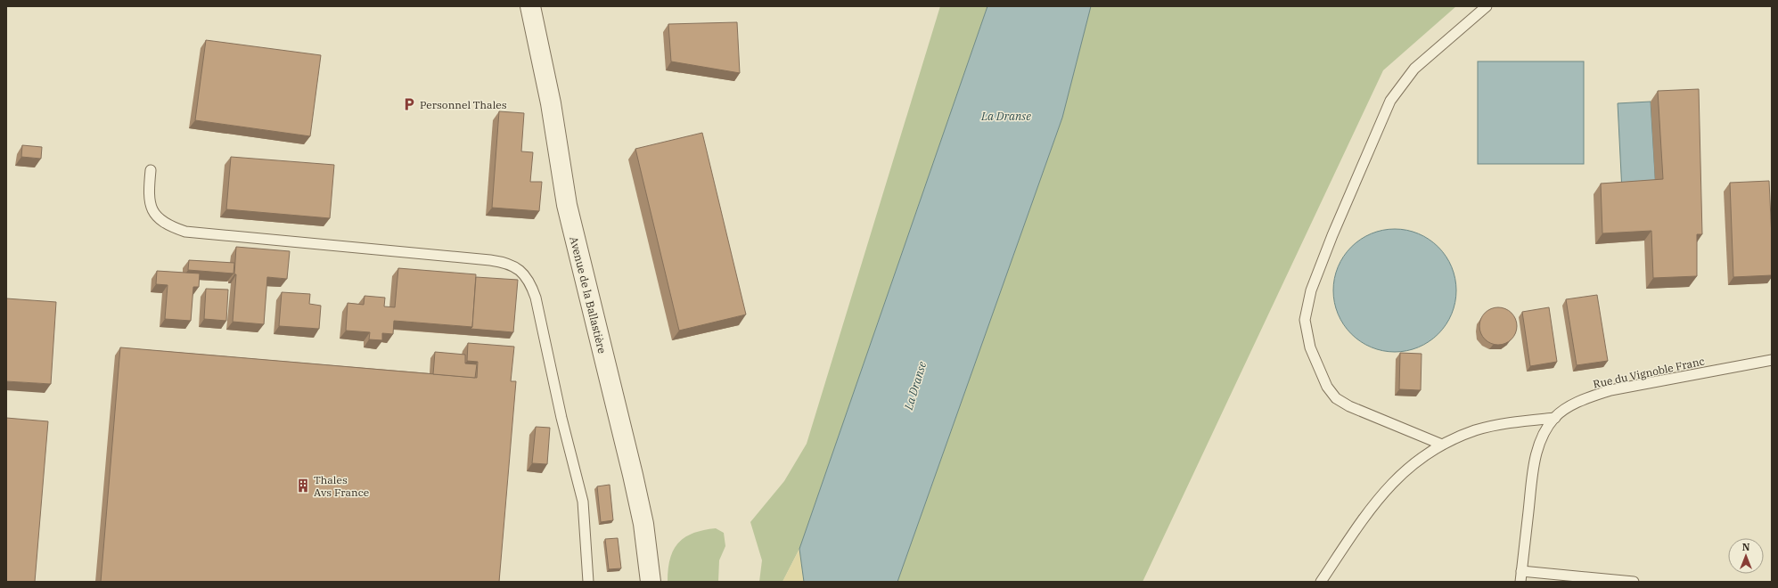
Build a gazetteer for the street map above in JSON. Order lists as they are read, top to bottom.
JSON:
{
  "streets": {
    "street": ["Avenue de la Ballastière"],
    "lane": ["Rue du Vignoble Franc"]
  },
  "water": ["La Dranse"],
  "places": {
    "parking": ["Personnel Thales"],
    "building": ["Thales Avs France"]
  },
  "north": "top"
}
